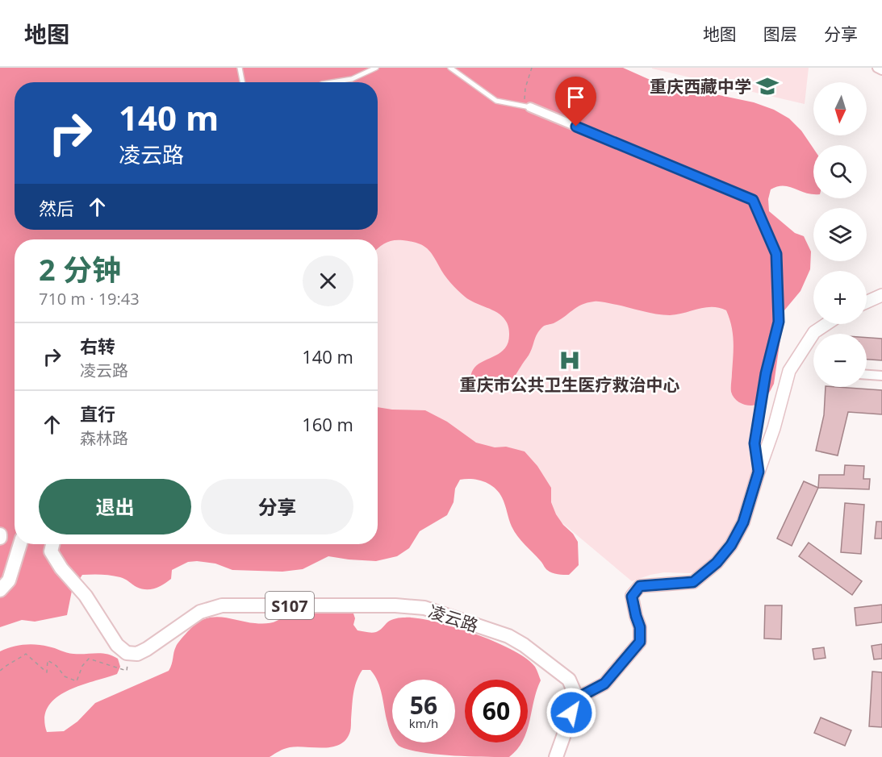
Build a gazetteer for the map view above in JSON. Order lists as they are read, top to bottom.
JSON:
{
  "streets": {
    "main road": ["S107", "凌云路"]
  },
  "places": {
    "school or university": ["重庆西藏中学"],
    "hospital": ["重庆市公共卫生医疗救治中心"]
  },
  "north": "bottom",
  "page": {
    "header": "地图",
    "nav": ["地图", "图层", "分享"],
    "map_buttons": ["+", "−"],
    "turn": ["140 m", "凌云路"],
    "then": "然后",
    "heading": ["2 分钟", "710 m · 19:43"],
    "list": [
      {
        "name": "右转",
        "note": "凌云路",
        "value": "140 m"
      },
      {
        "name": "直行",
        "note": "森林路",
        "value": "160 m"
      }
    ],
    "buttons": ["退出", "分享"],
    "speed": "56 km/h",
    "limit": "60"
  }
}
